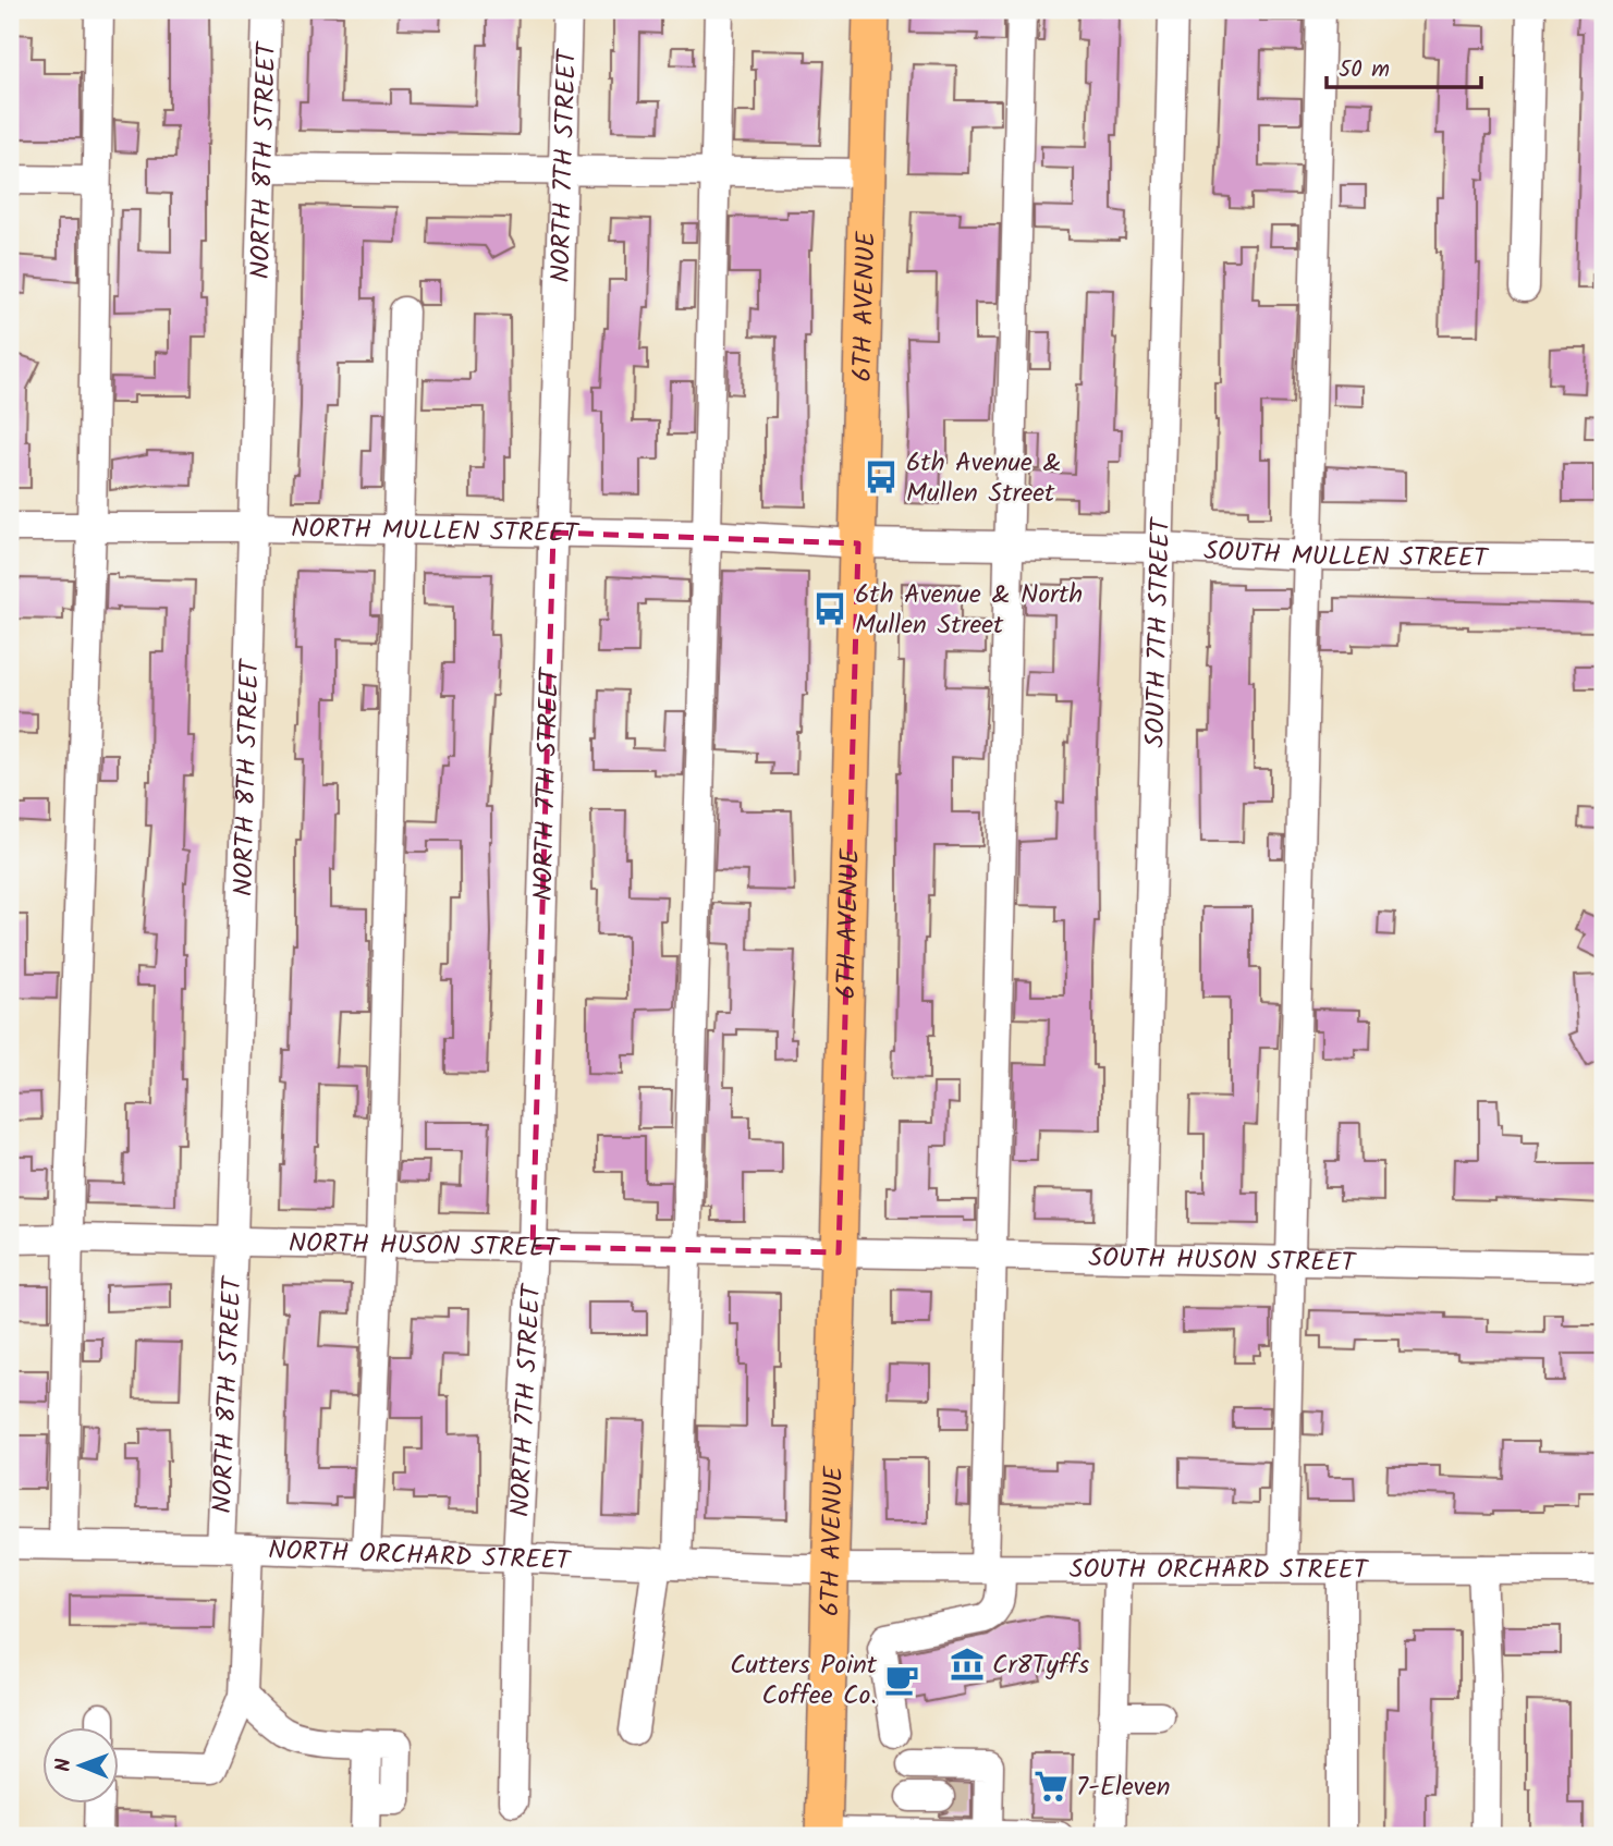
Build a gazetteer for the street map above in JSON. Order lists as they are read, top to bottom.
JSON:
{
  "streets": {
    "main road": ["6TH AVENUE"],
    "street": [
      "NORTH 8TH STREET",
      "NORTH 7TH STREET",
      "NORTH MULLEN STREET",
      "SOUTH MULLEN STREET",
      "SOUTH 7TH STREET",
      "NORTH HUSON STREET",
      "SOUTH HUSON STREET",
      "NORTH ORCHARD STREET",
      "SOUTH ORCHARD STREET"
    ]
  },
  "crossings": [
    ["NORTH 8TH STREET", "NORTH MULLEN STREET"],
    ["NORTH 8TH STREET", "NORTH HUSON STREET"],
    ["NORTH 8TH STREET", "NORTH ORCHARD STREET"],
    ["NORTH 7TH STREET", "NORTH MULLEN STREET"],
    ["NORTH 7TH STREET", "NORTH HUSON STREET"],
    ["NORTH 7TH STREET", "NORTH ORCHARD STREET"],
    ["6TH AVENUE", "NORTH MULLEN STREET"],
    ["6TH AVENUE", "SOUTH MULLEN STREET"],
    ["6TH AVENUE", "NORTH HUSON STREET"],
    ["6TH AVENUE", "SOUTH HUSON STREET"],
    ["6TH AVENUE", "NORTH ORCHARD STREET"],
    ["6TH AVENUE", "SOUTH ORCHARD STREET"],
    ["NORTH MULLEN STREET", "SOUTH MULLEN STREET"],
    ["SOUTH MULLEN STREET", "SOUTH 7TH STREET"],
    ["SOUTH 7TH STREET", "SOUTH HUSON STREET"],
    ["NORTH HUSON STREET", "SOUTH HUSON STREET"],
    ["NORTH ORCHARD STREET", "SOUTH ORCHARD STREET"]
  ],
  "places": {
    "bus stop": ["6th Avenue & Mullen Street", "6th Avenue & North Mullen Street"],
    "museum": ["Cr8Tyffs"],
    "cafe": ["Cutters Point Coffee Co."],
    "supermarket": ["7-Eleven"]
  },
  "scale_bar": "50 m",
  "north": "left"
}
